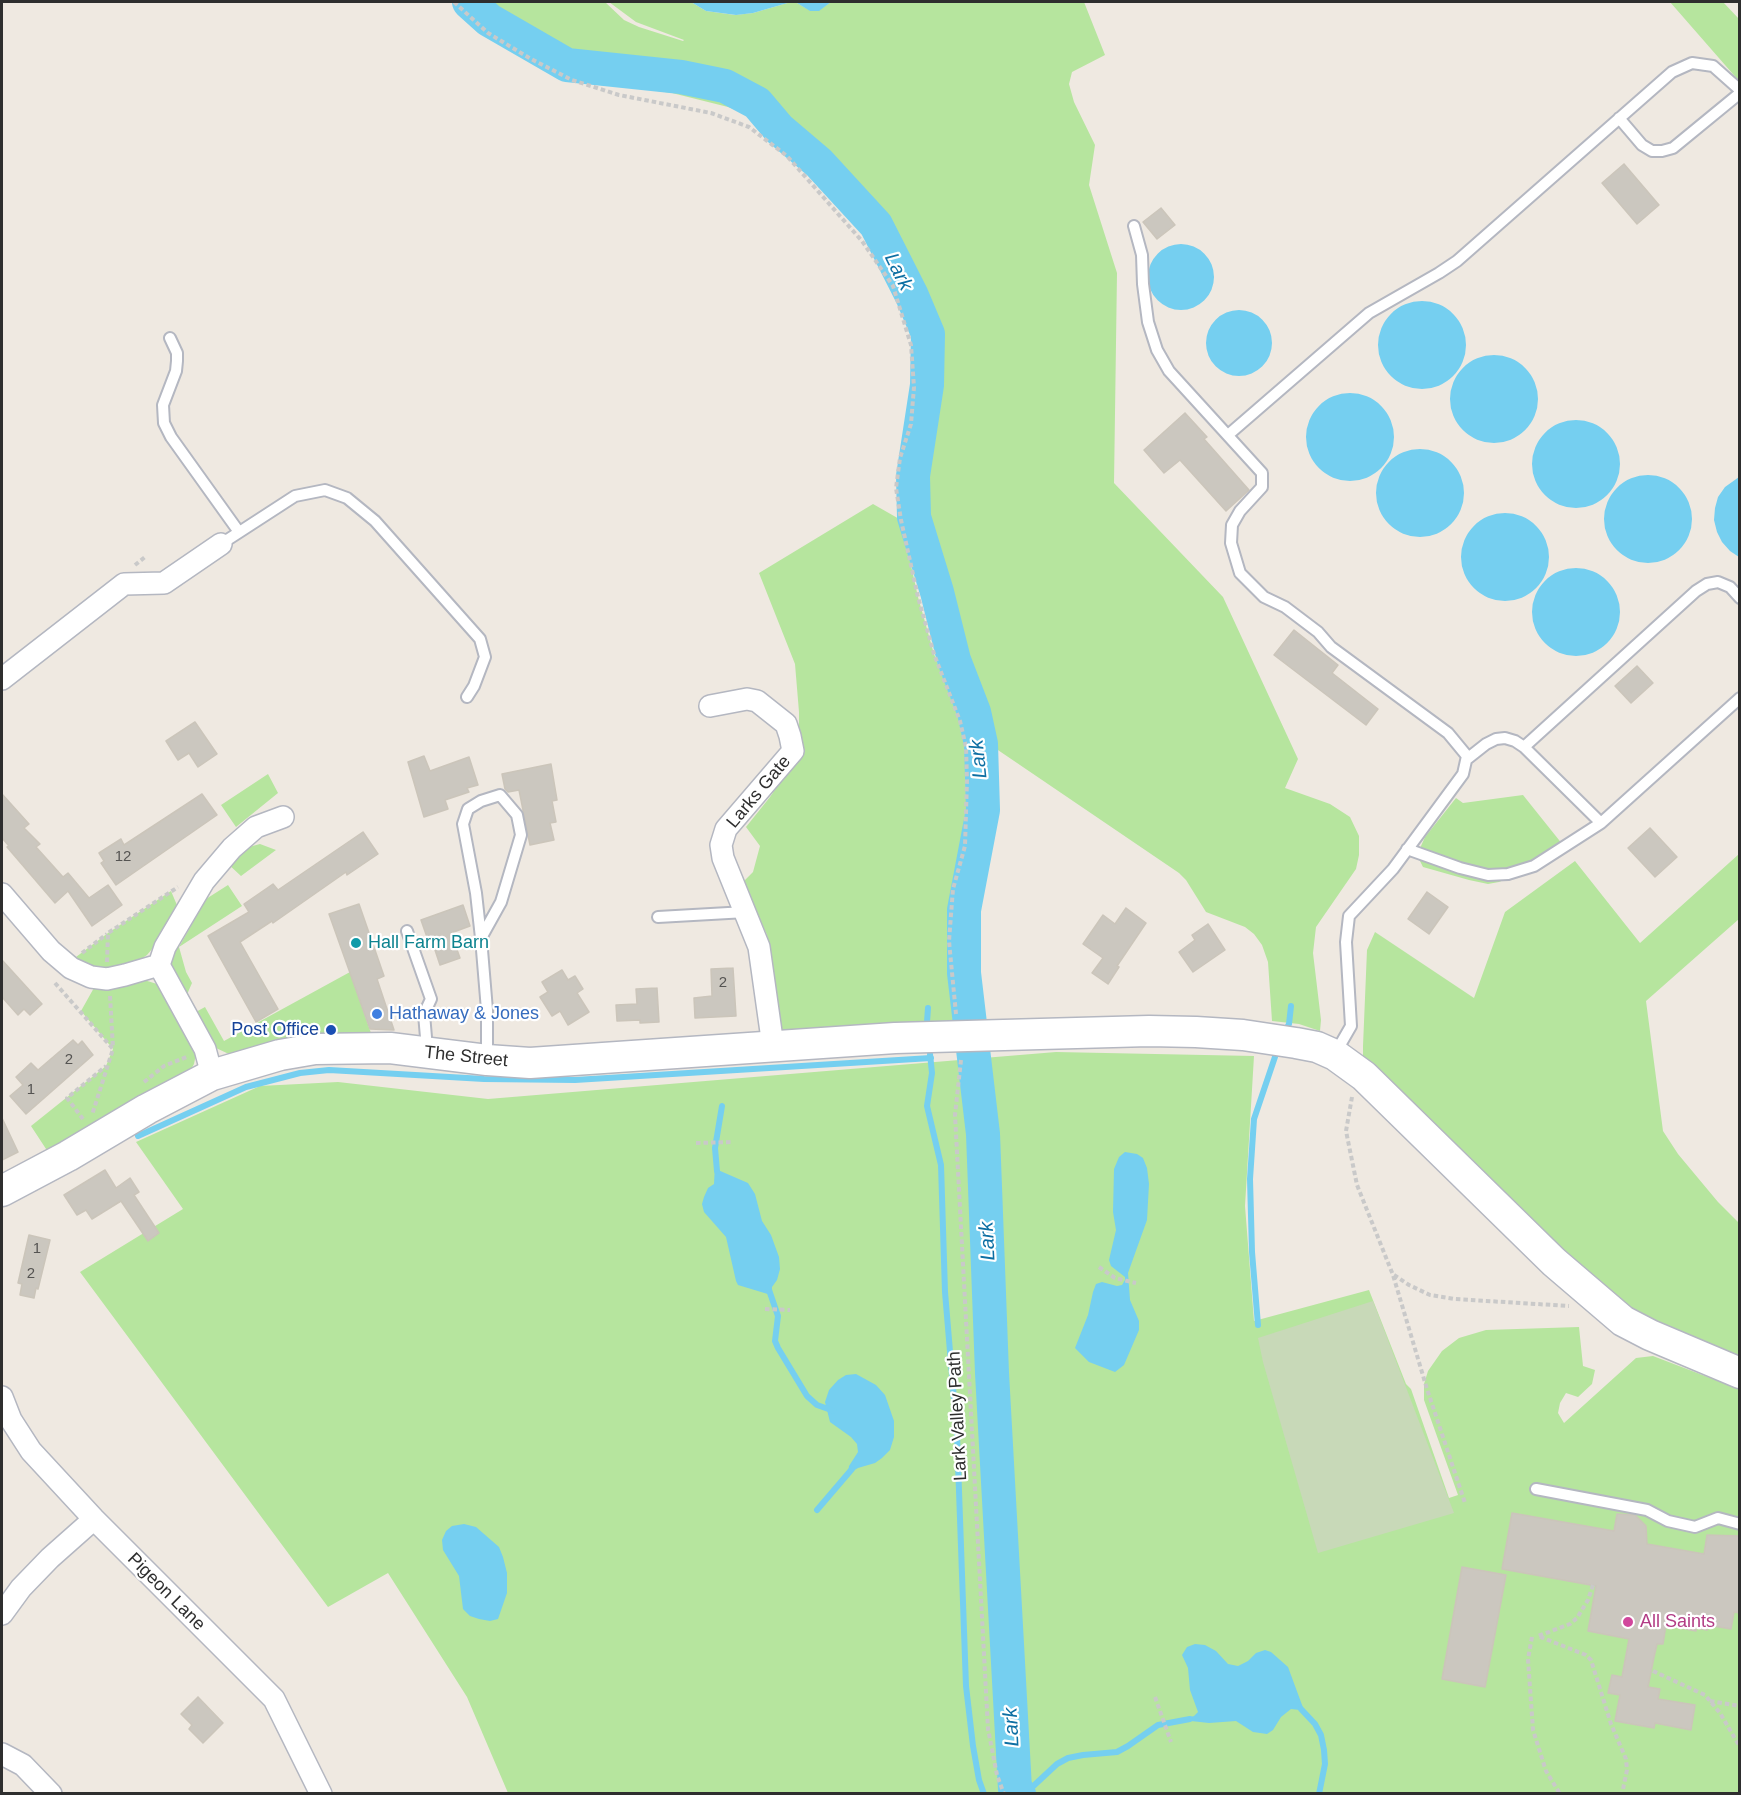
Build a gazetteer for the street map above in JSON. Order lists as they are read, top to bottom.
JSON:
{
  "streets": {
    "main road": ["The Street"],
    "street": ["Larks Gate", "Pigeon Lane"],
    "path": ["Lark Valley Path"]
  },
  "crossings": [
    ["Larks Gate", "The Street"],
    ["The Street", "Lark Valley Path"]
  ],
  "water": ["Lark"],
  "places": [
    "Hall Farm Barn",
    "Hathaway & Jones",
    "Post Office",
    "All Saints"
  ],
  "house_numbers": [
    "12",
    "2",
    "2",
    "1",
    "1",
    "2"
  ]
}
